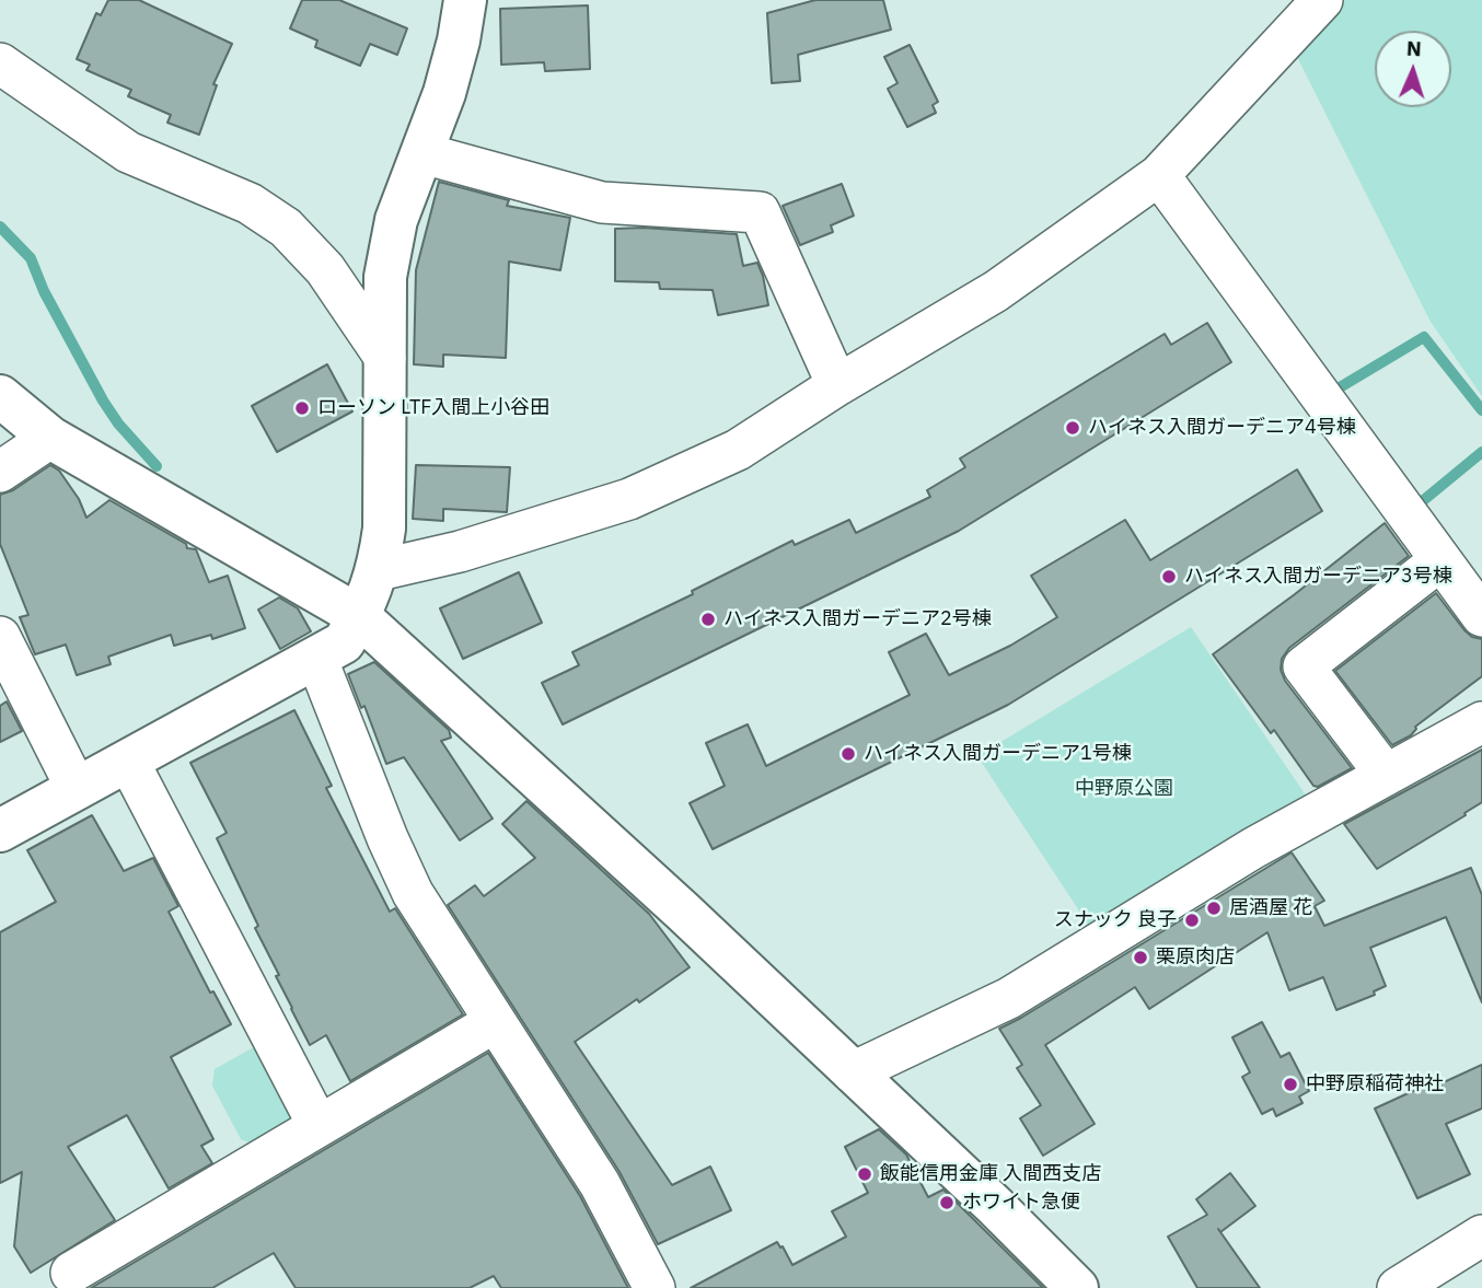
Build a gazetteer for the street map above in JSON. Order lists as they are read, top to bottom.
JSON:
{
  "parks": ["中野原公園"],
  "places": [
    "ローソン LTF入間上小谷田",
    "ハイネス入間ガーデニア4号棟",
    "ハイネス入間ガーデニア3号棟",
    "ハイネス入間ガーデニア2号棟",
    "ハイネス入間ガーデニア1号棟",
    "居酒屋 花",
    "スナック 良子",
    "栗原肉店",
    "中野原稲荷神社",
    "飯能信用金庫 入間西支店",
    "ホワイト急便"
  ],
  "north": "top"
}
